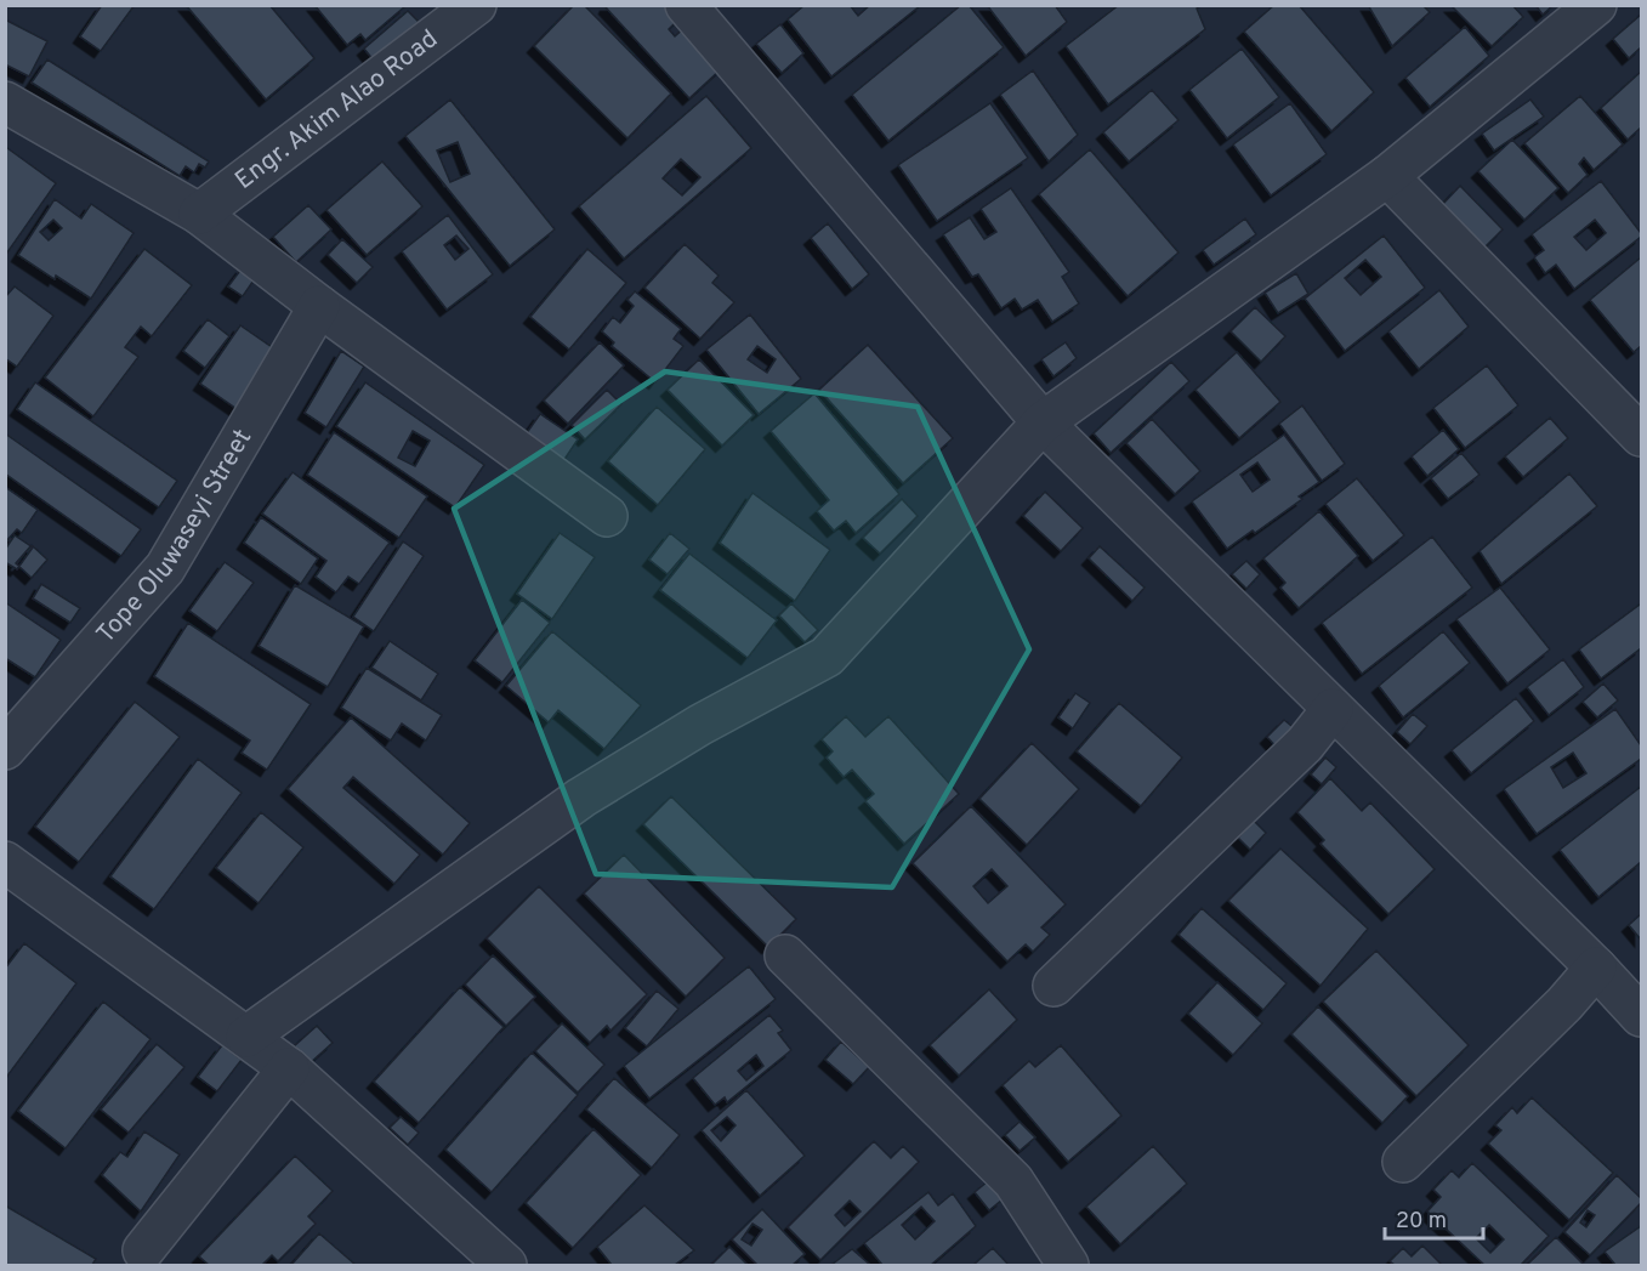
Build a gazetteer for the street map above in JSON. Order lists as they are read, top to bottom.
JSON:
{
  "streets": {
    "street": ["Engr. Akim Alao Road", "Tope Oluwaseyi Street"]
  },
  "scale_bar": "20 m"
}
